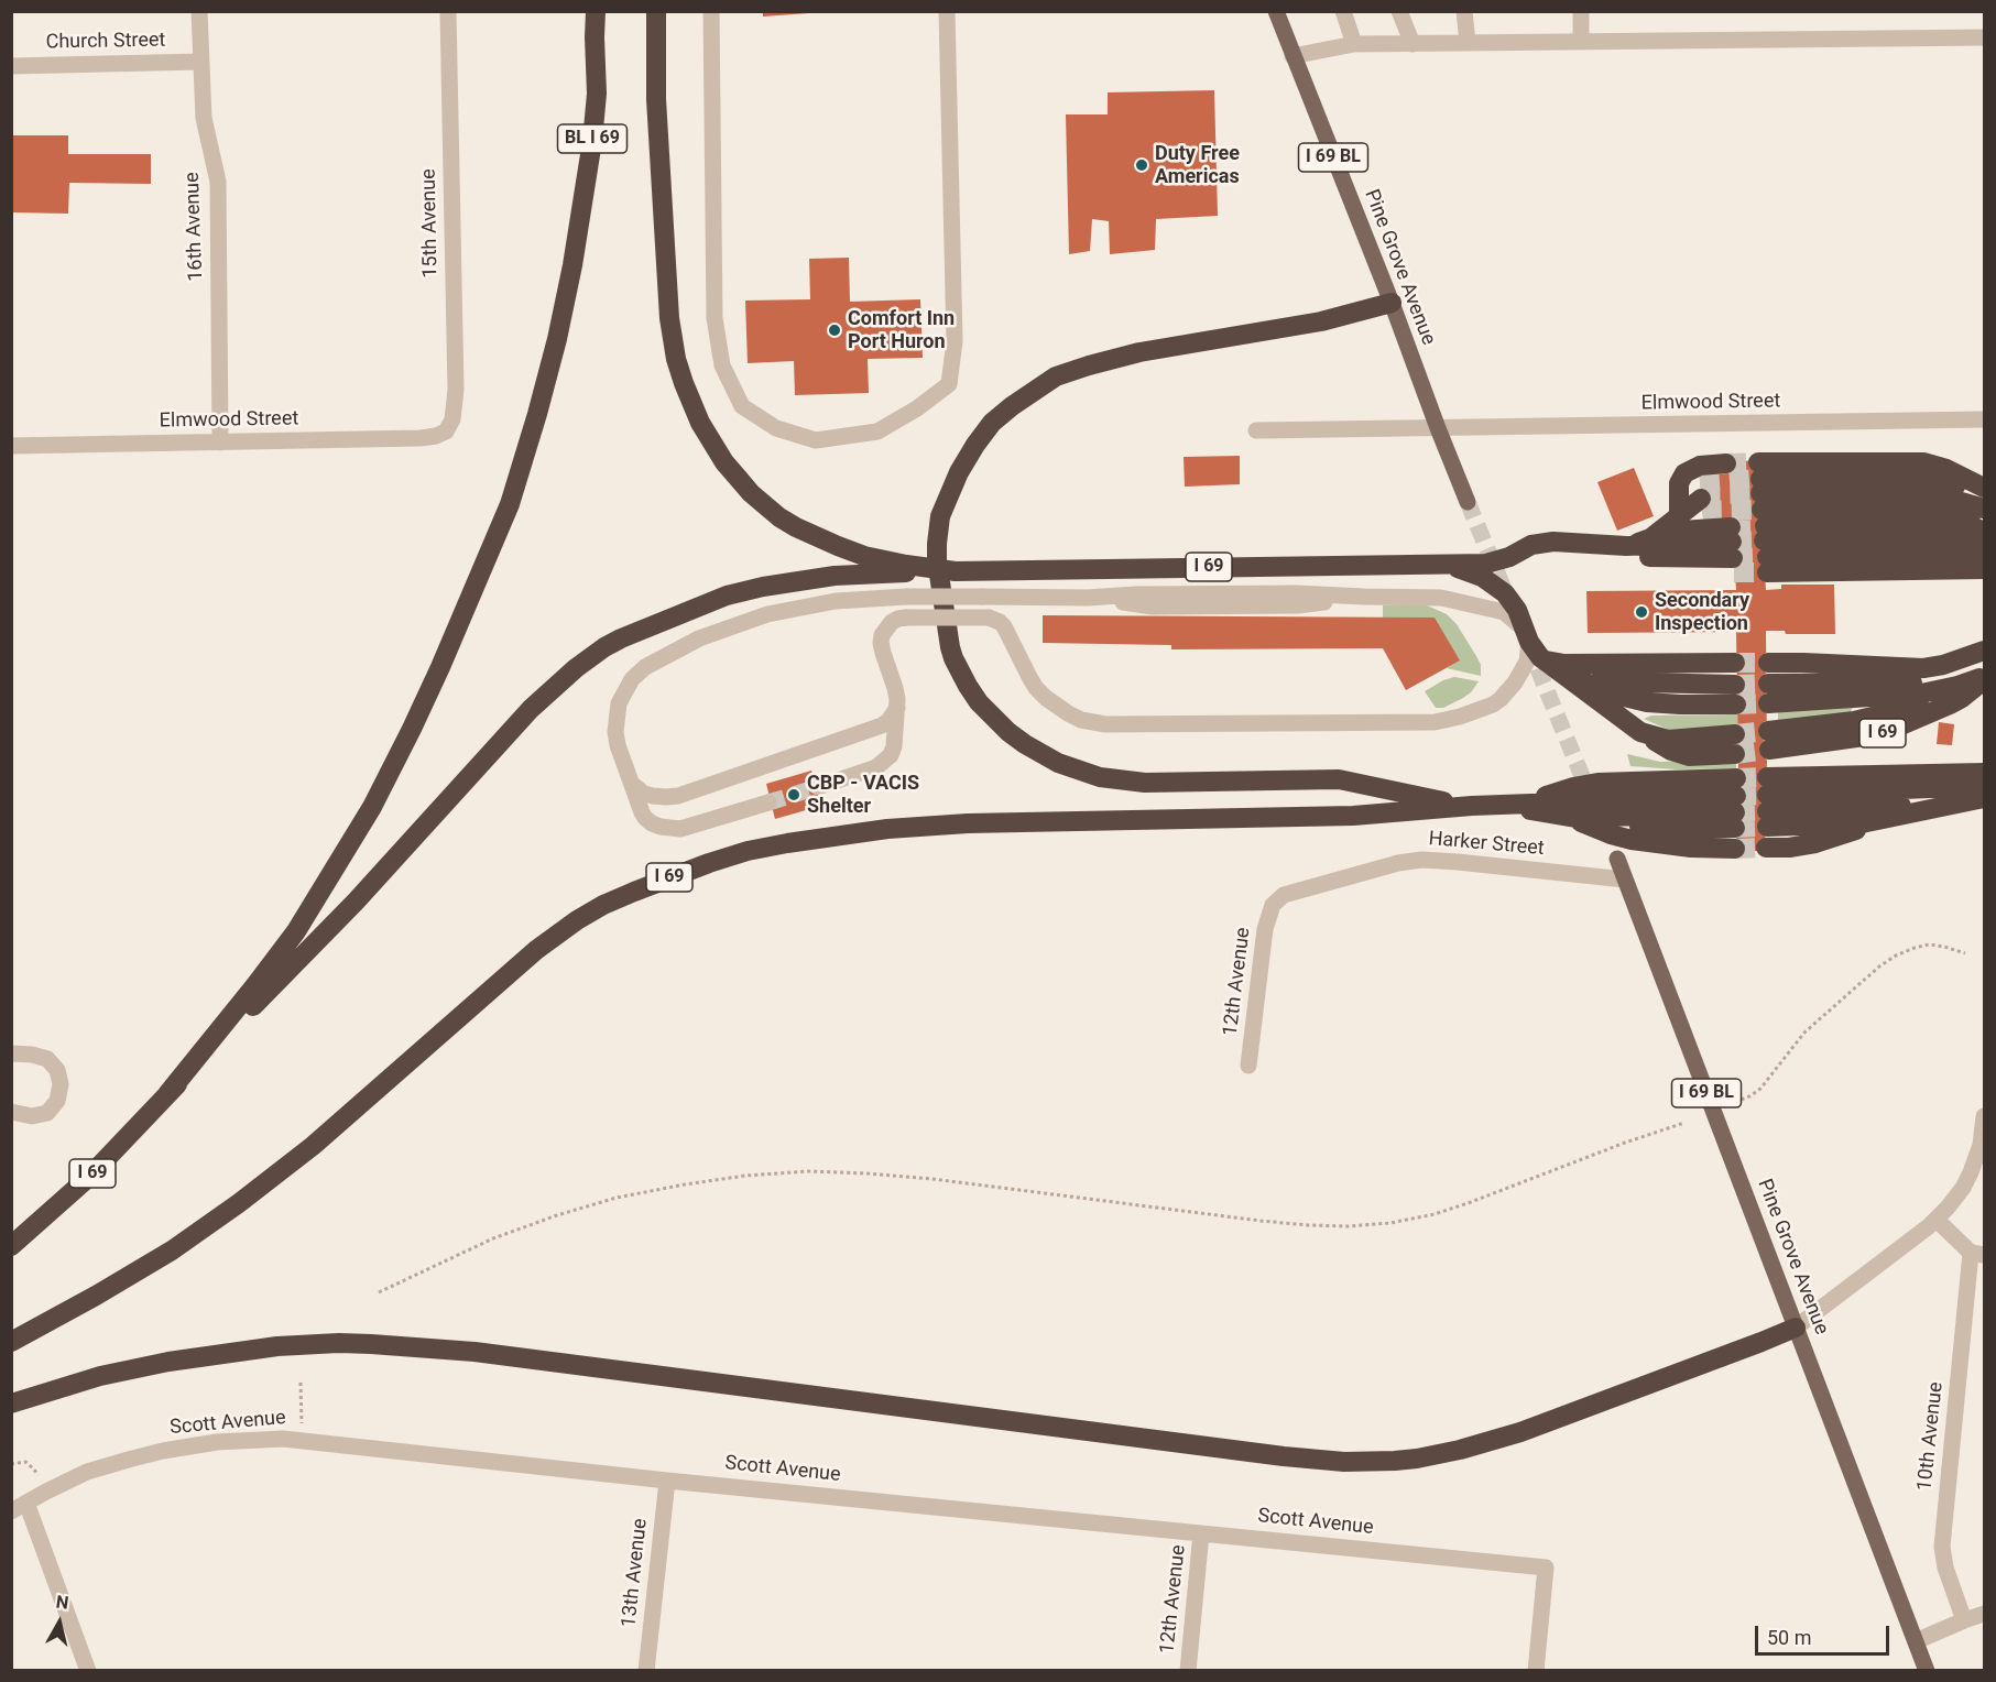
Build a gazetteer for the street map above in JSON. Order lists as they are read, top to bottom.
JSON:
{
  "streets": {
    "highway": ["BL I 69", "I 69"],
    "main road": ["I 69 BL", "Pine Grove Avenue"],
    "street": [
      "Church Street",
      "15th Avenue",
      "16th Avenue",
      "Elmwood Street",
      "Harker Street",
      "12th Avenue",
      "Scott Avenue",
      "10th Avenue",
      "13th Avenue"
    ]
  },
  "crossings": [
    ["Church Street", "16th Avenue"],
    ["BL I 69", "I 69"],
    ["15th Avenue", "Elmwood Street"],
    ["16th Avenue", "Elmwood Street"],
    ["Pine Grove Avenue", "Elmwood Street"],
    ["Pine Grove Avenue", "Harker Street"],
    ["Harker Street", "12th Avenue"],
    ["12th Avenue", "Scott Avenue"],
    ["Scott Avenue", "13th Avenue"]
  ],
  "places": [
    "Duty Free Americas",
    "Comfort Inn Port Huron",
    "Secondary Inspection",
    "CBP - VACIS Shelter"
  ],
  "scale_bar": "50 m",
  "north": "top"
}
